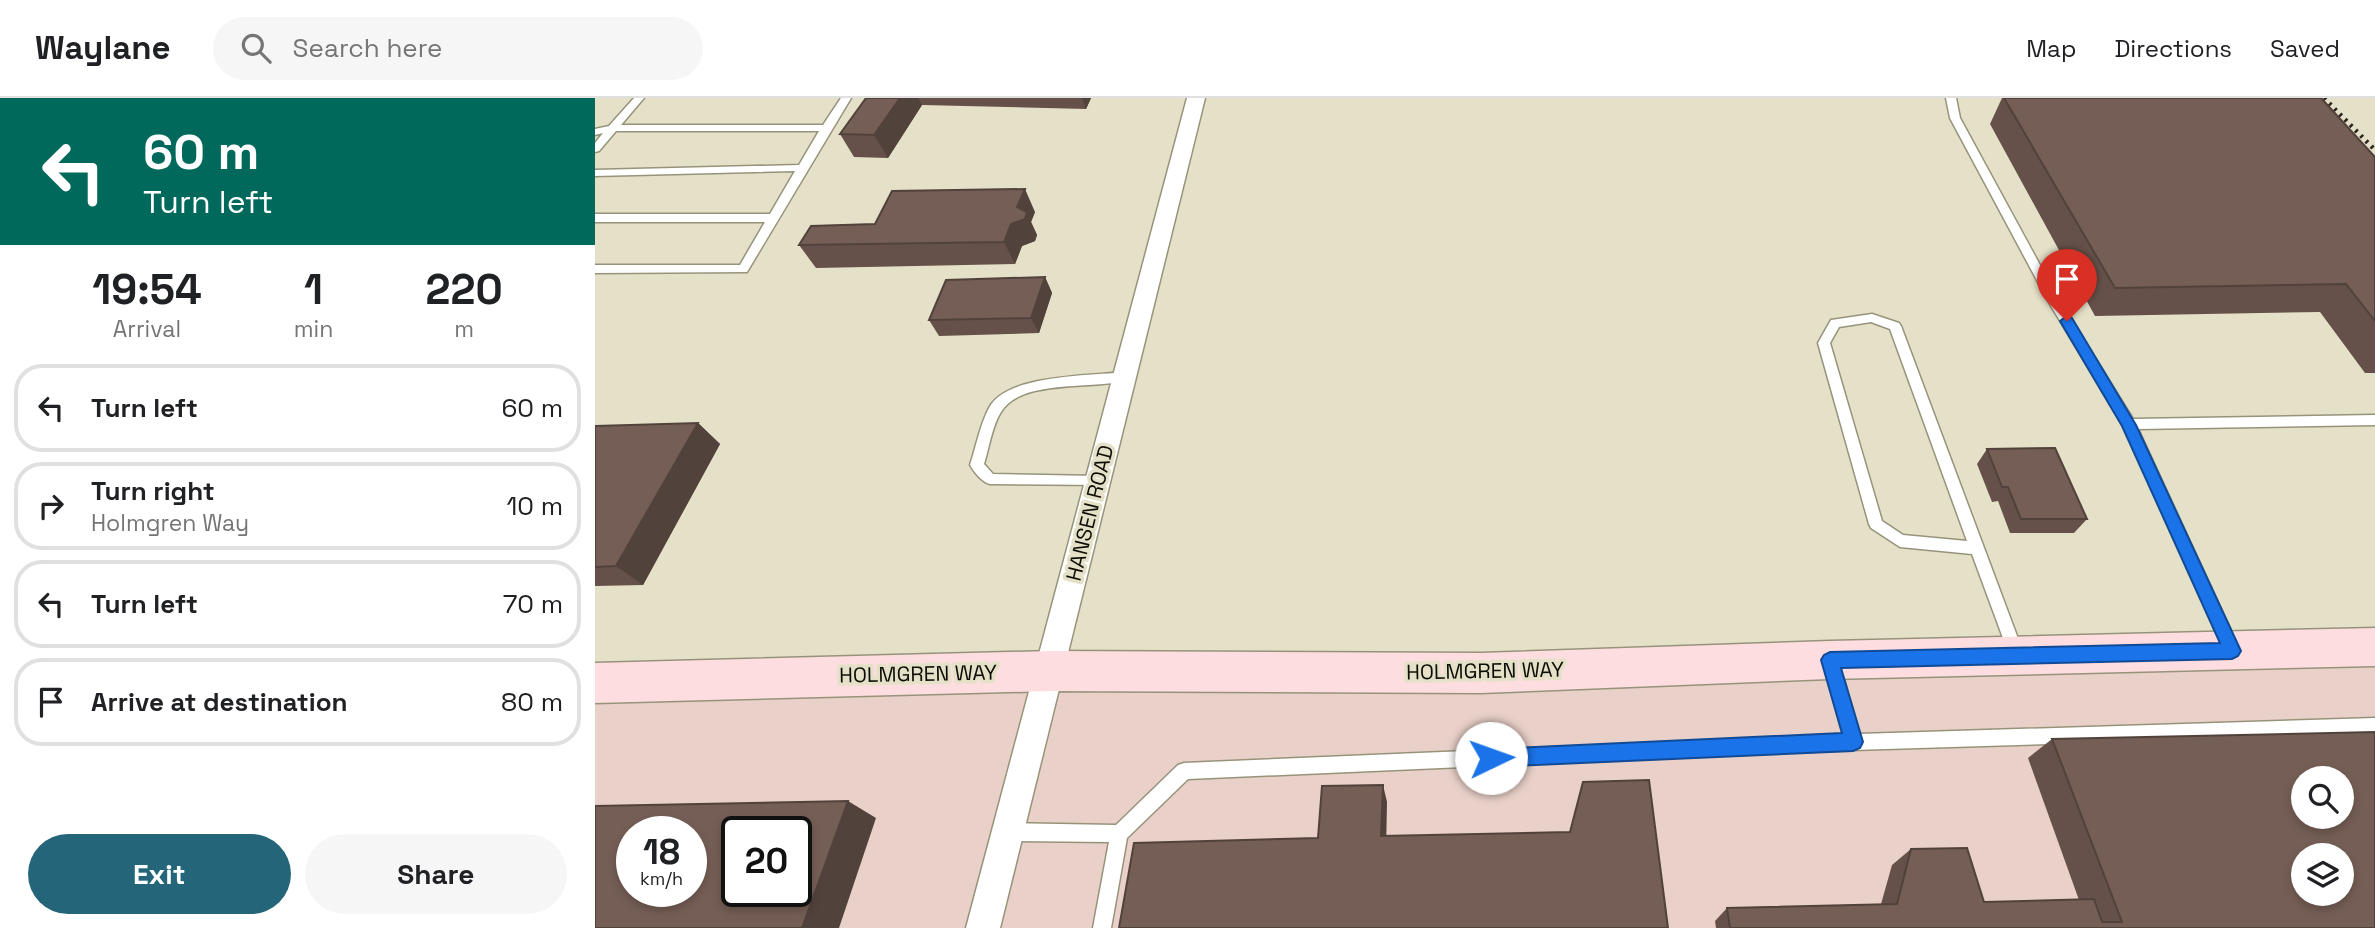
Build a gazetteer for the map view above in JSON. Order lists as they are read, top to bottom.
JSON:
{
  "streets": {
    "street": ["HANSEN ROAD", "HOLMGREN WAY"]
  },
  "crossings": [
    ["HANSEN ROAD", "HOLMGREN WAY"]
  ],
  "page": {
    "header": "Waylane",
    "search": "Search here",
    "nav": ["Map", "Directions", "Saved"],
    "turn": ["60 m", "Turn left"],
    "eta": [
      "19:54",
      "Arrival",
      "1",
      "min",
      "220",
      "m"
    ],
    "list": [
      {
        "name": "Turn left",
        "value": "60 m"
      },
      {
        "name": "Turn right",
        "note": "Holmgren Way",
        "value": "10 m"
      },
      {
        "name": "Turn left",
        "value": "70 m"
      },
      {
        "name": "Arrive at destination",
        "value": "80 m"
      }
    ],
    "speed": "18 km/h",
    "limit": "20",
    "buttons": ["Exit", "Share"]
  }
}
